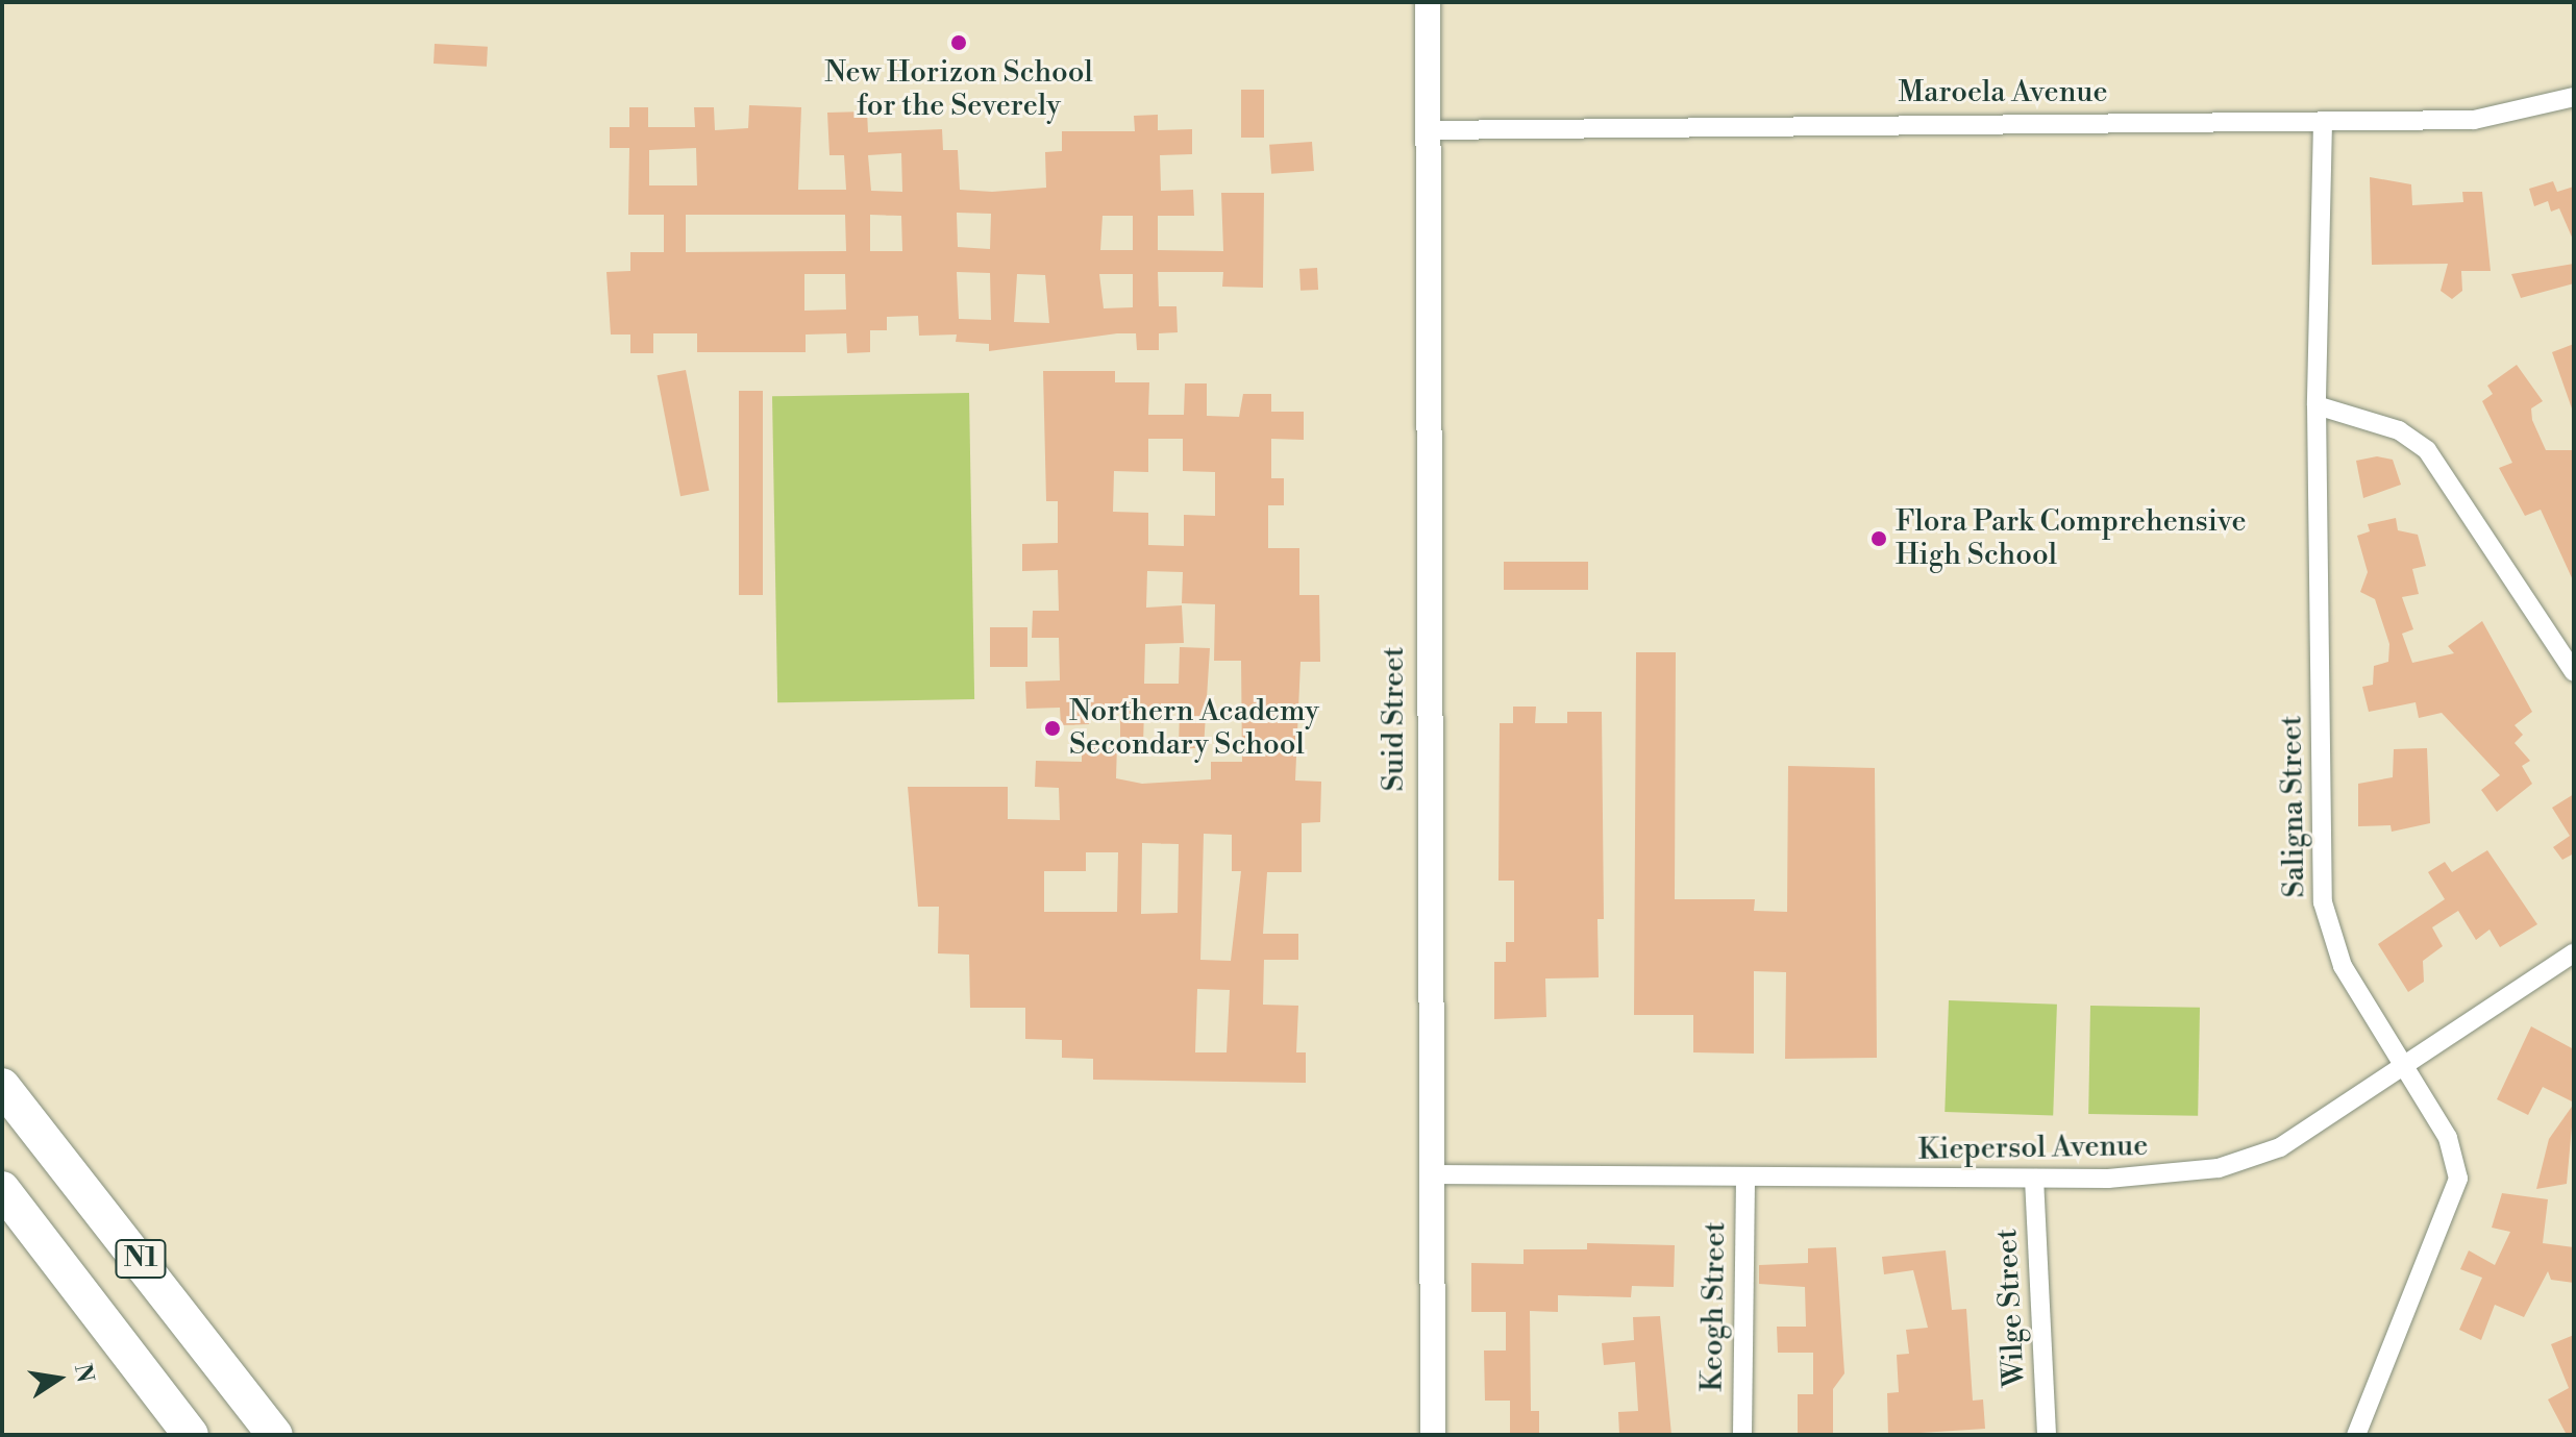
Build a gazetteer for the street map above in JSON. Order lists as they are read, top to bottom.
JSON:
{
  "streets": {
    "highway": ["N1"],
    "street": [
      "Maroela Avenue",
      "Suid Street",
      "Saligna Street",
      "Kiepersol Avenue",
      "Keogh Street",
      "Wilge Street"
    ]
  },
  "crossings": [
    ["Maroela Avenue", "Suid Street"],
    ["Maroela Avenue", "Saligna Street"],
    ["Suid Street", "Kiepersol Avenue"],
    ["Saligna Street", "Kiepersol Avenue"],
    ["Kiepersol Avenue", "Keogh Street"],
    ["Kiepersol Avenue", "Wilge Street"]
  ],
  "places": ["New Horizon School for the Severely", "Flora Park Comprehensive High School", "Northern Academy Secondary School"],
  "north": "right"
}
